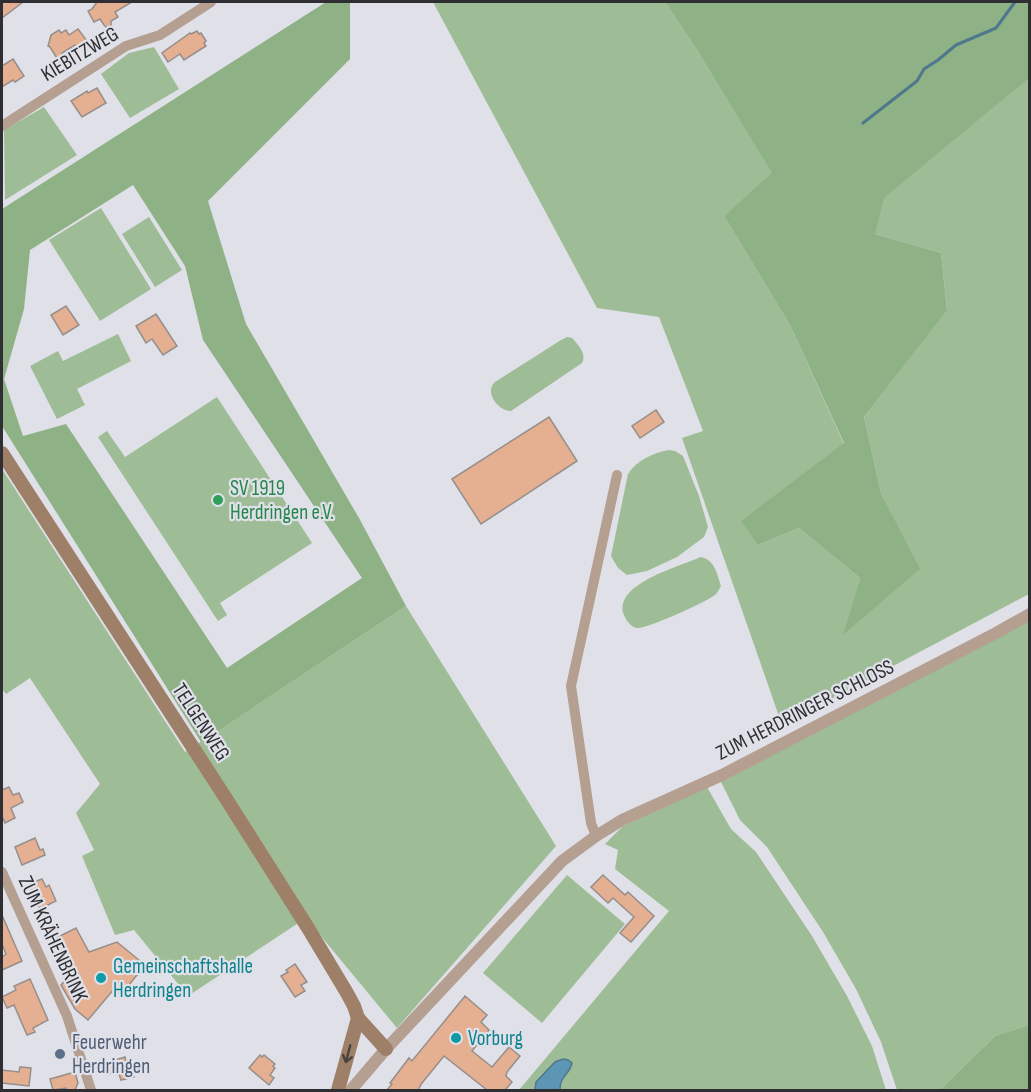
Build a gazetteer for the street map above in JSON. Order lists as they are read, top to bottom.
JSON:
{
  "streets": {
    "main road": ["TELGENWEG"],
    "street": ["KIEBITZWEG", "ZUM HERDRINGER SCHLOSS", "ZUM KRÄHENBRINK"]
  },
  "crossings": [
    ["ZUM HERDRINGER SCHLOSS", "TELGENWEG"]
  ],
  "places": [
    "SV 1919 Herdringen e.V.",
    "Gemeinschaftshalle Herdringen",
    "Vorburg",
    "Feuerwehr Herdringen"
  ]
}
